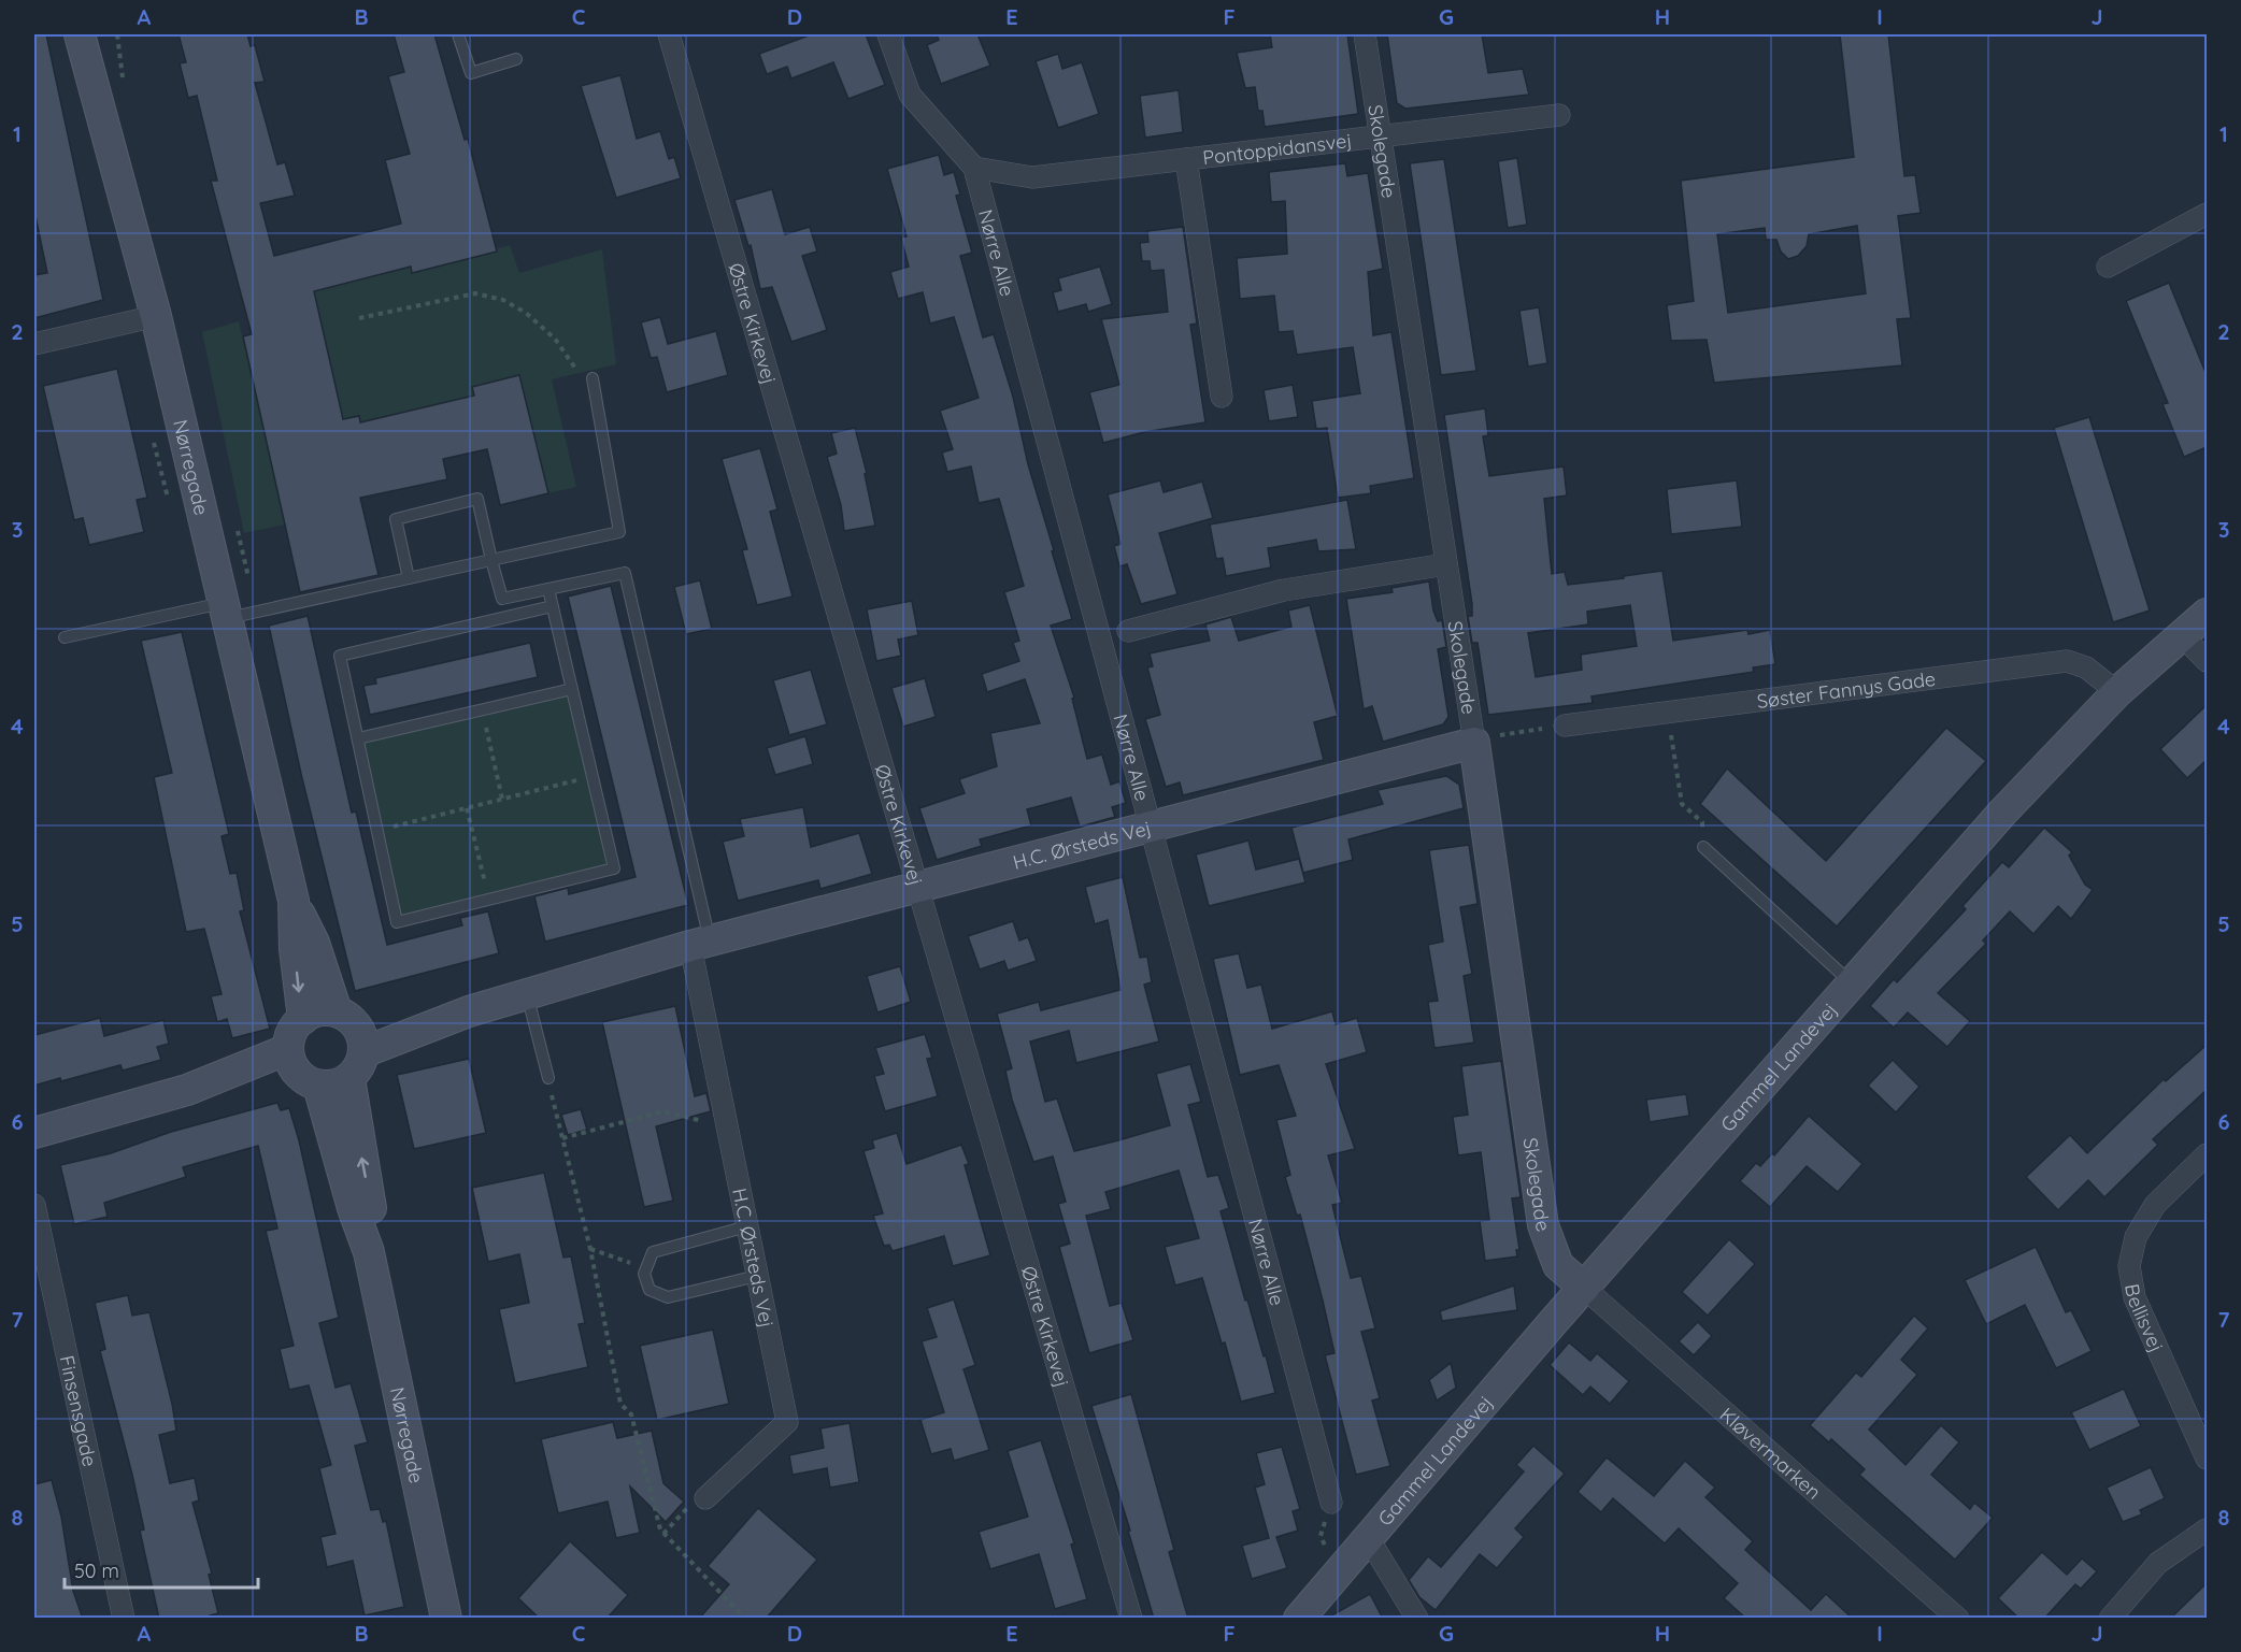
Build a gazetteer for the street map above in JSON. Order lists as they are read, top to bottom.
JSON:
{
  "streets": {
    "street": [
      "Pontoppidansvej",
      "Skolegade",
      "Nørre Alle",
      "Østre Kirkevej",
      "Nørregade",
      "Søster Fannys Gade",
      "H.C. Ørsteds Vej",
      "Gammel Landevej",
      "Bellisvej",
      "Finsensgade",
      "Kløvermarken"
    ]
  },
  "crossings": [
    ["Pontoppidansvej", "Skolegade"],
    ["Pontoppidansvej", "Nørre Alle"],
    ["Skolegade", "H.C. Ørsteds Vej"],
    ["Skolegade", "Gammel Landevej"],
    ["Skolegade", "Kløvermarken"],
    ["Nørre Alle", "H.C. Ørsteds Vej"],
    ["Østre Kirkevej", "H.C. Ørsteds Vej"],
    ["Nørregade", "H.C. Ørsteds Vej"],
    ["Søster Fannys Gade", "Gammel Landevej"],
    ["Gammel Landevej", "Kløvermarken"]
  ],
  "scale_bar": "50 m",
  "grid": {
    "columns": [
      "A",
      "B",
      "C",
      "D",
      "E",
      "F",
      "G",
      "H",
      "I",
      "J"
    ],
    "rows": [
      "1",
      "2",
      "3",
      "4",
      "5",
      "6",
      "7",
      "8"
    ]
  }
}
